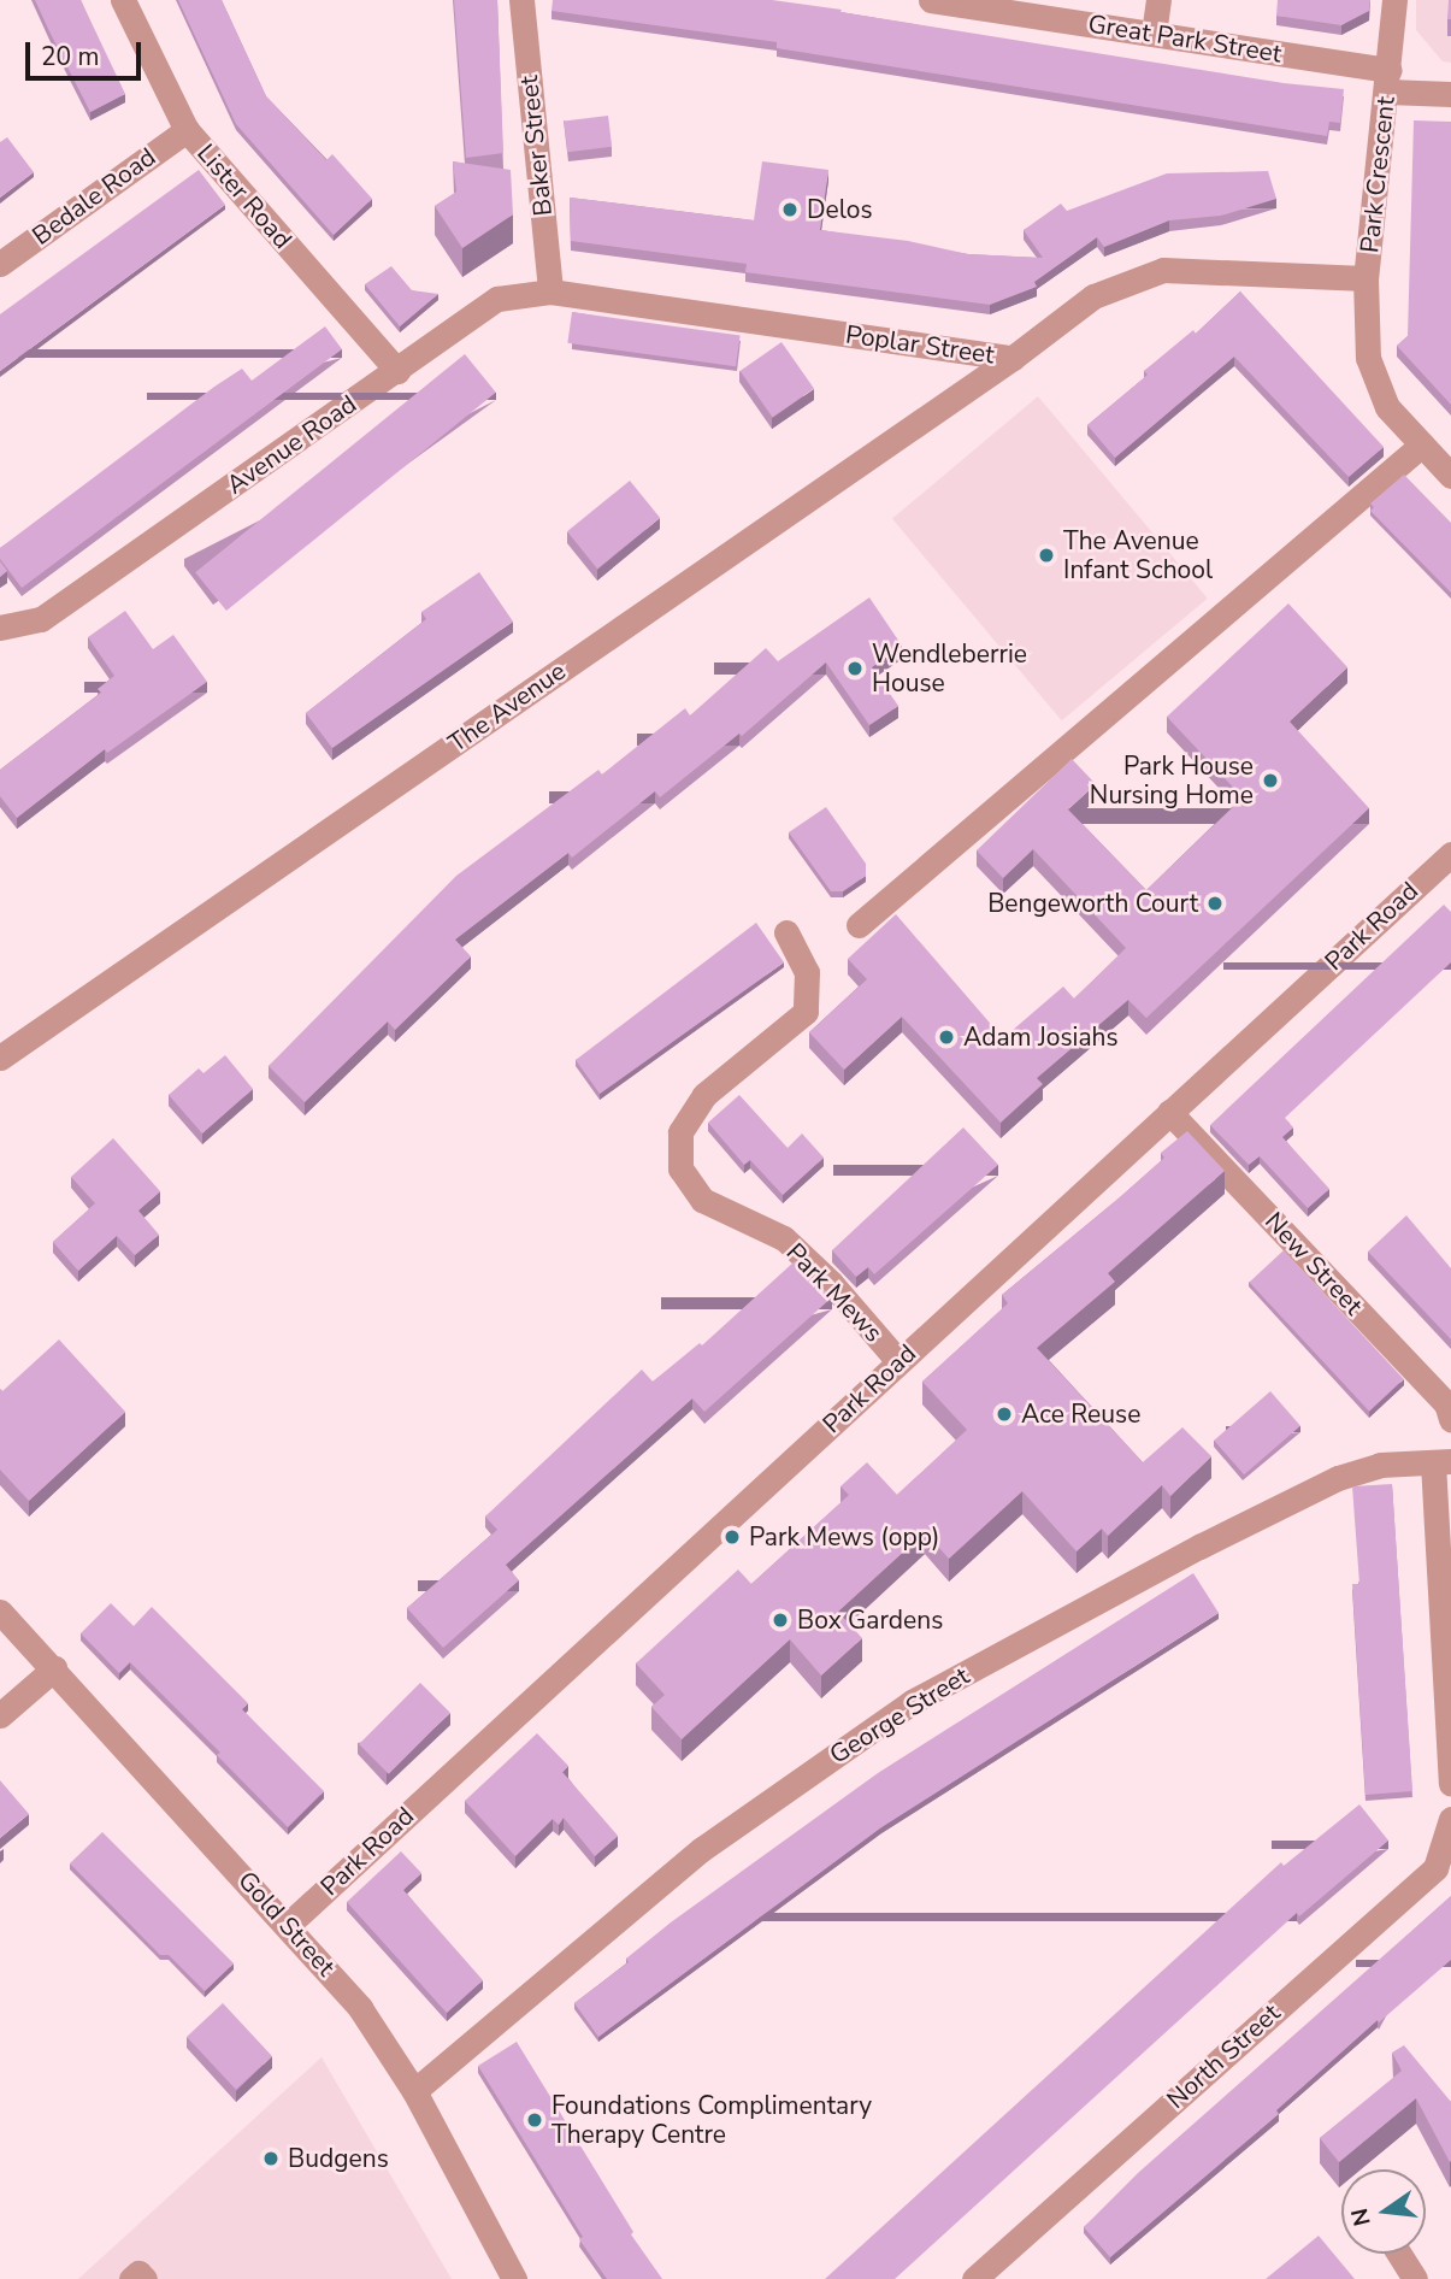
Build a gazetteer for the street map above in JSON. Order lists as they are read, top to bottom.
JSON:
{
  "streets": {
    "street": [
      "Great Park Street",
      "Baker Street",
      "Park Crescent",
      "Bedale Road",
      "Lister Road",
      "Poplar Street",
      "Avenue Road",
      "The Avenue",
      "Park Road",
      "New Street",
      "Park Mews",
      "George Street",
      "Gold Street",
      "North Street"
    ]
  },
  "crossings": [
    ["Great Park Street", "Park Crescent"],
    ["Baker Street", "Poplar Street"],
    ["Baker Street", "Avenue Road"],
    ["Park Crescent", "Poplar Street"],
    ["Bedale Road", "Lister Road"],
    ["Lister Road", "Avenue Road"],
    ["Poplar Street", "Avenue Road"],
    ["Poplar Street", "The Avenue"],
    ["Park Road", "New Street"],
    ["Park Road", "Park Mews"],
    ["Park Road", "Gold Street"],
    ["George Street", "Gold Street"]
  ],
  "places": [
    "Delos",
    "The Avenue Infant School",
    "Wendleberrie House",
    "Park House Nursing Home",
    "Bengeworth Court",
    "Adam Josiahs",
    "Ace Reuse",
    "Park Mews (opp)",
    "Box Gardens",
    "Foundations Complimentary Therapy Centre",
    "Budgens"
  ],
  "scale_bar": "20 m",
  "north": "left"
}
